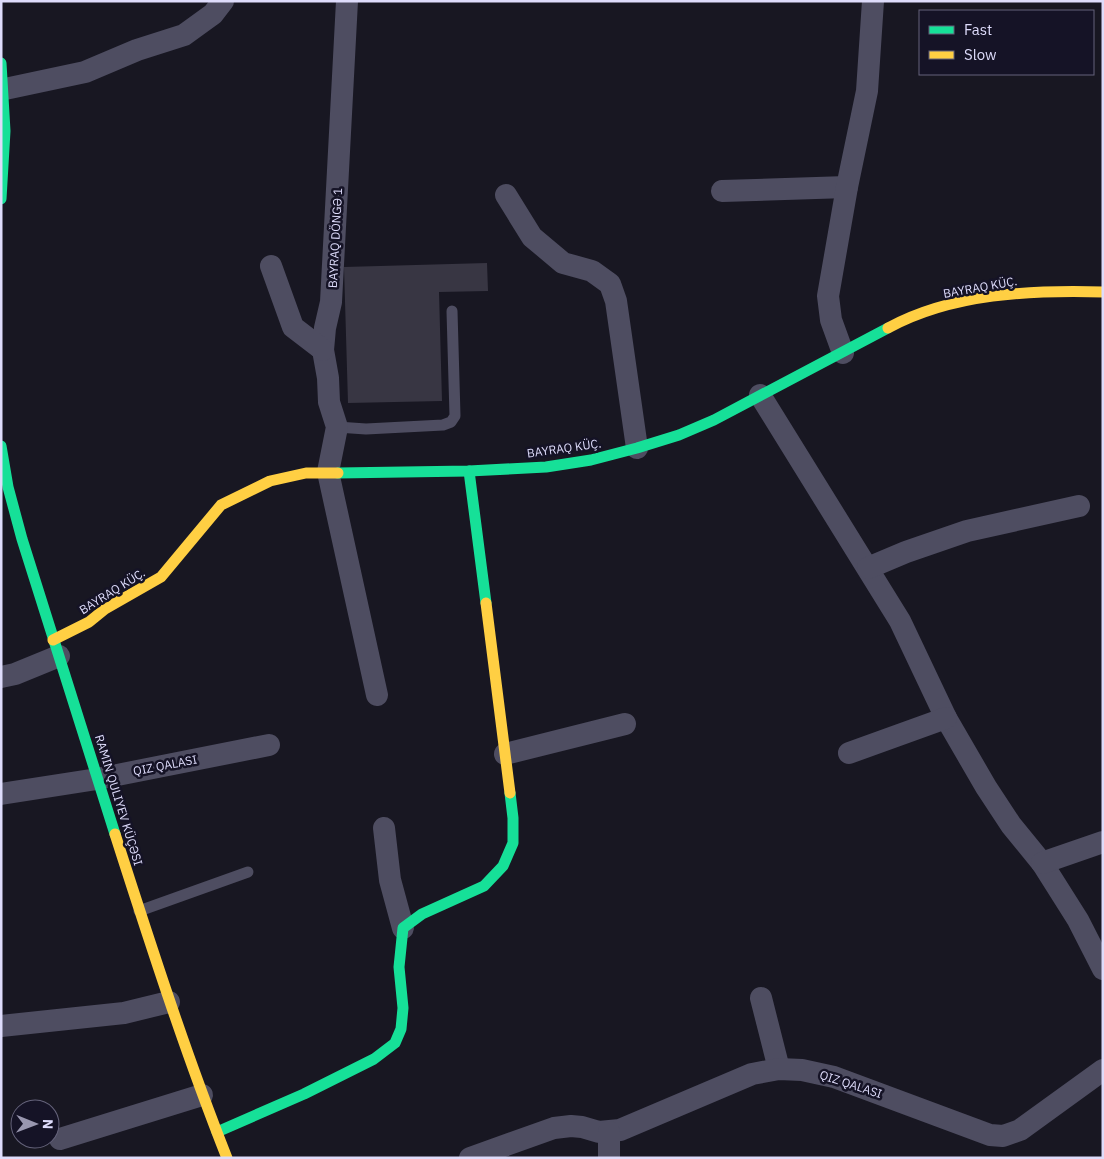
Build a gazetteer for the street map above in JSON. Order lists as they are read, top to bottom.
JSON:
{
  "streets": {
    "street": ["BAYRAQ DÖNGƏ 1", "BAYRAQ KÜÇ.", "RAMIN QULIYEV KÜÇƏSI"]
  },
  "crossings": [
    ["BAYRAQ DÖNGƏ 1", "BAYRAQ KÜÇ."],
    ["BAYRAQ KÜÇ.", "RAMIN QULIYEV KÜÇƏSI"]
  ],
  "legend": ["Fast", "Slow"],
  "north": "right"
}
